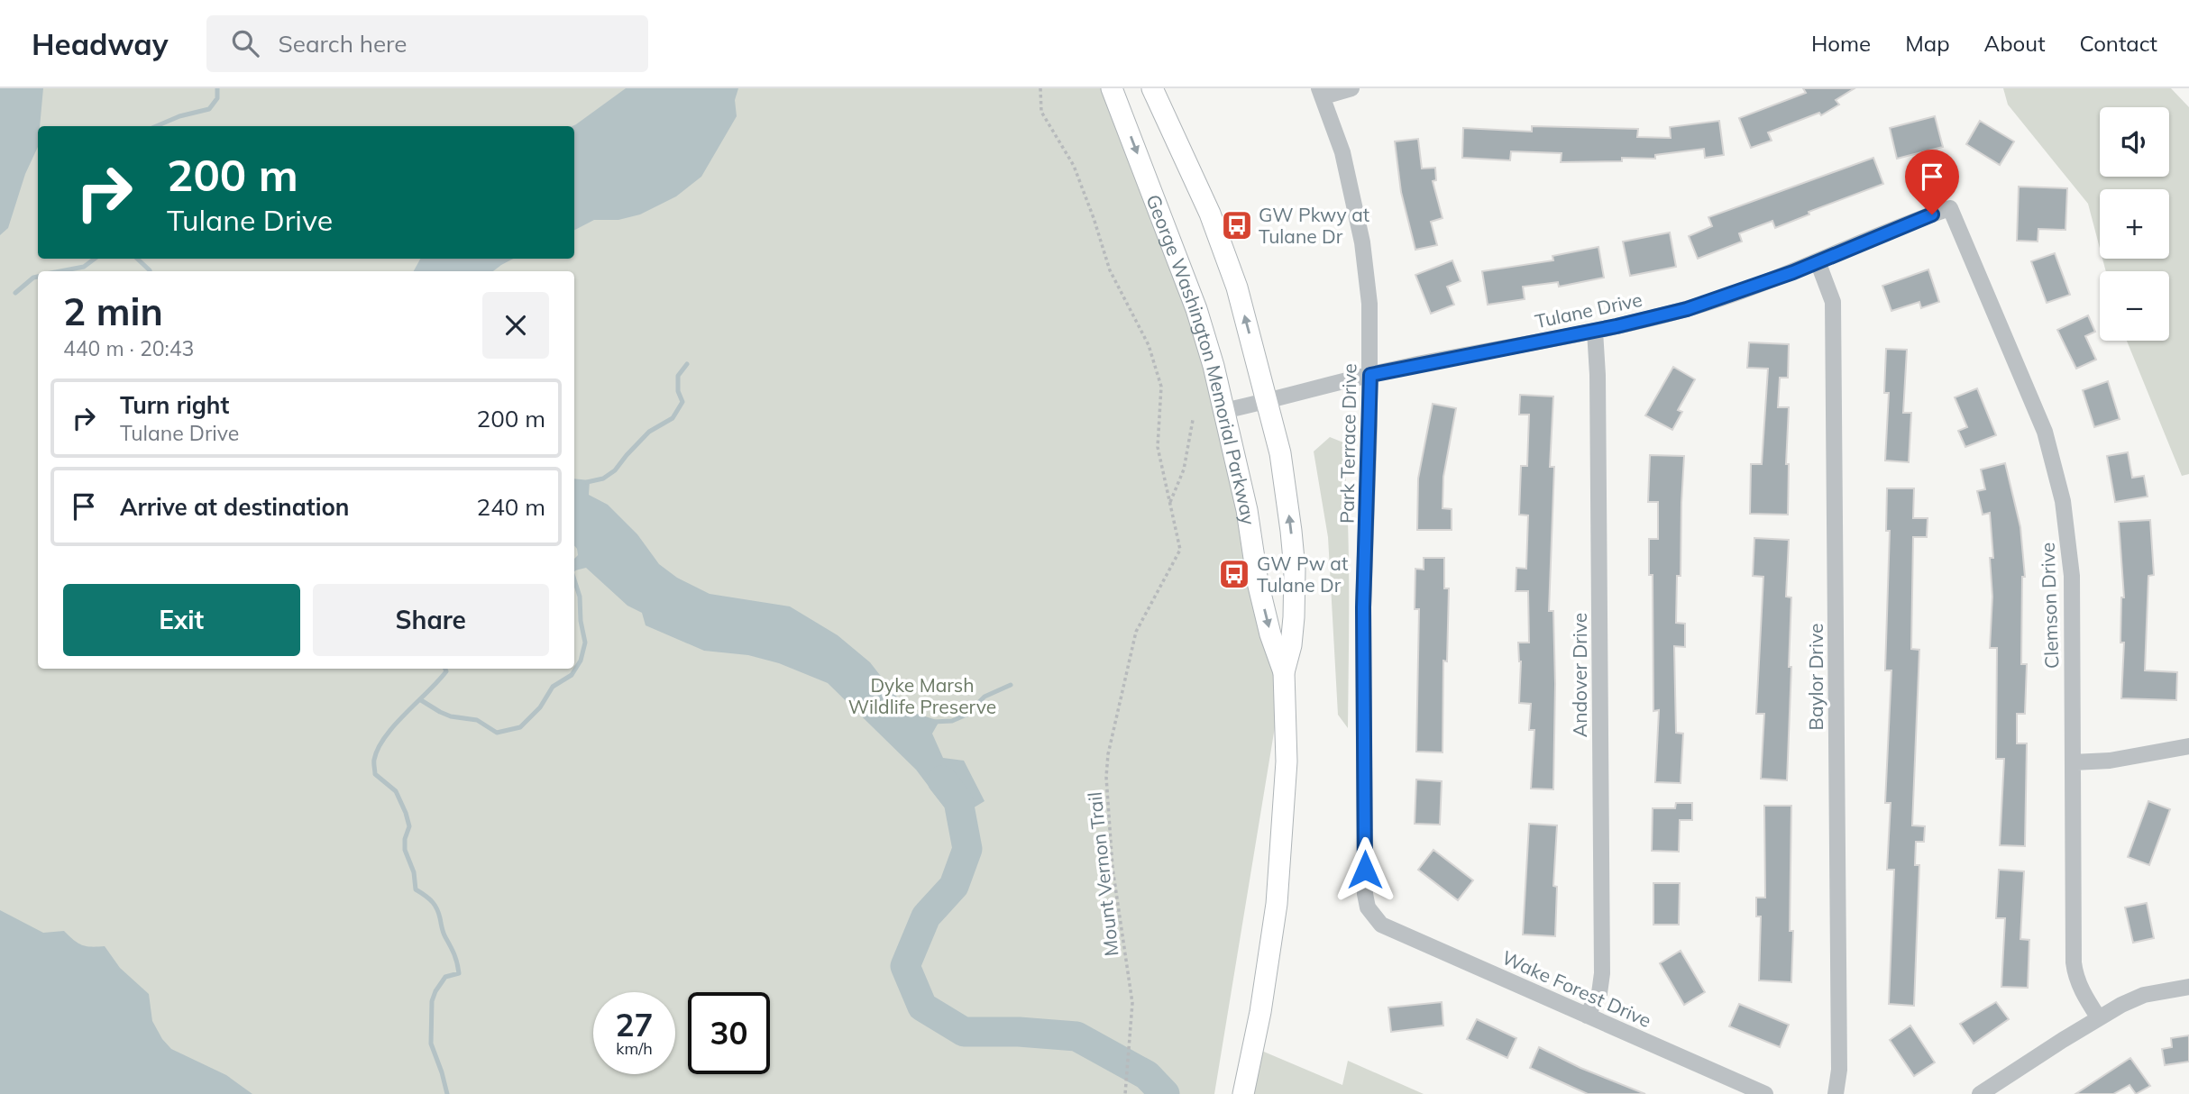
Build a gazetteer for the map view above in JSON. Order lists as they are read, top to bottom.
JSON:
{
  "streets": {
    "main road": ["George Washington Memorial Parkway"],
    "street": [
      "Tulane Drive",
      "Park Terrace Drive",
      "Clemson Drive",
      "Andover Drive",
      "Baylor Drive",
      "Wake Forest Drive"
    ],
    "path": ["Mount Vernon Trail"]
  },
  "crossings": [
    ["Tulane Drive", "George Washington Memorial Parkway"],
    ["Tulane Drive", "Park Terrace Drive"],
    ["Tulane Drive", "Clemson Drive"],
    ["Tulane Drive", "Andover Drive"],
    ["Tulane Drive", "Baylor Drive"],
    ["Park Terrace Drive", "Wake Forest Drive"],
    ["Andover Drive", "Wake Forest Drive"]
  ],
  "parks": ["Dyke Marsh Wildlife Preserve"],
  "places": {
    "bus stop": ["GW Pkwy at Tulane Dr", "GW Pw at Tulane Dr"]
  },
  "page": {
    "header": "Headway",
    "search": "Search here",
    "nav": [
      "Home",
      "Map",
      "About",
      "Contact"
    ],
    "map_buttons": ["+", "−"],
    "turn": ["200 m", "Tulane Drive"],
    "heading": ["2 min", "440 m · 20:43"],
    "list": [
      {
        "name": "Turn right",
        "note": "Tulane Drive",
        "value": "200 m"
      },
      {
        "name": "Arrive at destination",
        "value": "240 m"
      }
    ],
    "buttons": ["Exit", "Share"],
    "speed": "27 km/h",
    "limit": "30"
  }
}
